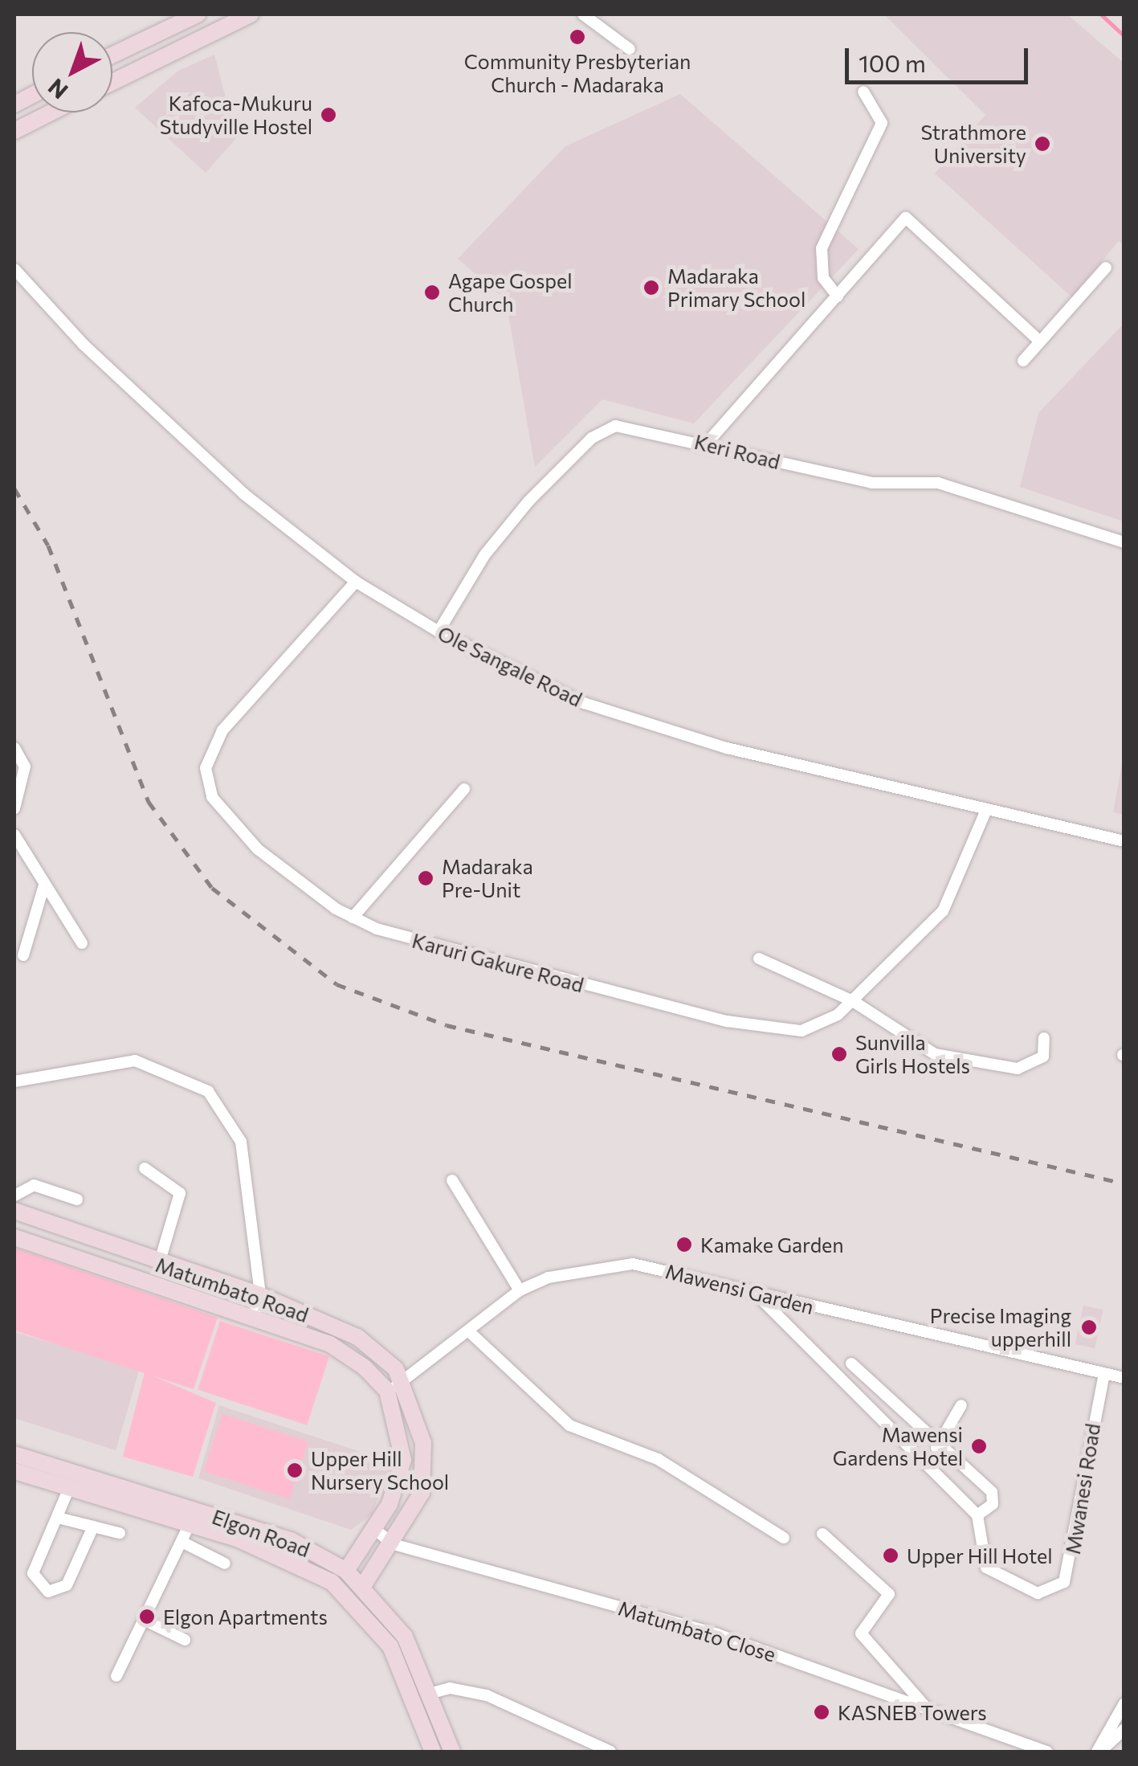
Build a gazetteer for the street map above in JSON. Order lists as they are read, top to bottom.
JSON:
{
  "streets": {
    "street": [
      "Keri Road",
      "Ole Sangale Road",
      "Karuri Gakure Road",
      "Mawensi Garden",
      "Matumbato Road",
      "Mwanesi Road",
      "Elgon Road",
      "Matumbato Close"
    ]
  },
  "crossings": [
    ["Keri Road", "Ole Sangale Road"],
    ["Ole Sangale Road", "Karuri Gakure Road"],
    ["Mawensi Garden", "Matumbato Road"],
    ["Mawensi Garden", "Mwanesi Road"]
  ],
  "places": [
    "Community Presbyterian Church - Madaraka",
    "Kafoca-Mukuru Studyville Hostel",
    "Strathmore University",
    "Madaraka Primary School",
    "Agape Gospel Church",
    "Madaraka Pre-Unit",
    "Sunvilla Girls Hostels",
    "Kamake Garden",
    "Precise Imaging upperhill",
    "Mawensi Gardens Hotel",
    "Upper Hill Nursery School",
    "Upper Hill Hotel",
    "Elgon Apartments",
    "KASNEB Towers"
  ],
  "scale_bar": "100 m",
  "north": "bottom left"
}
